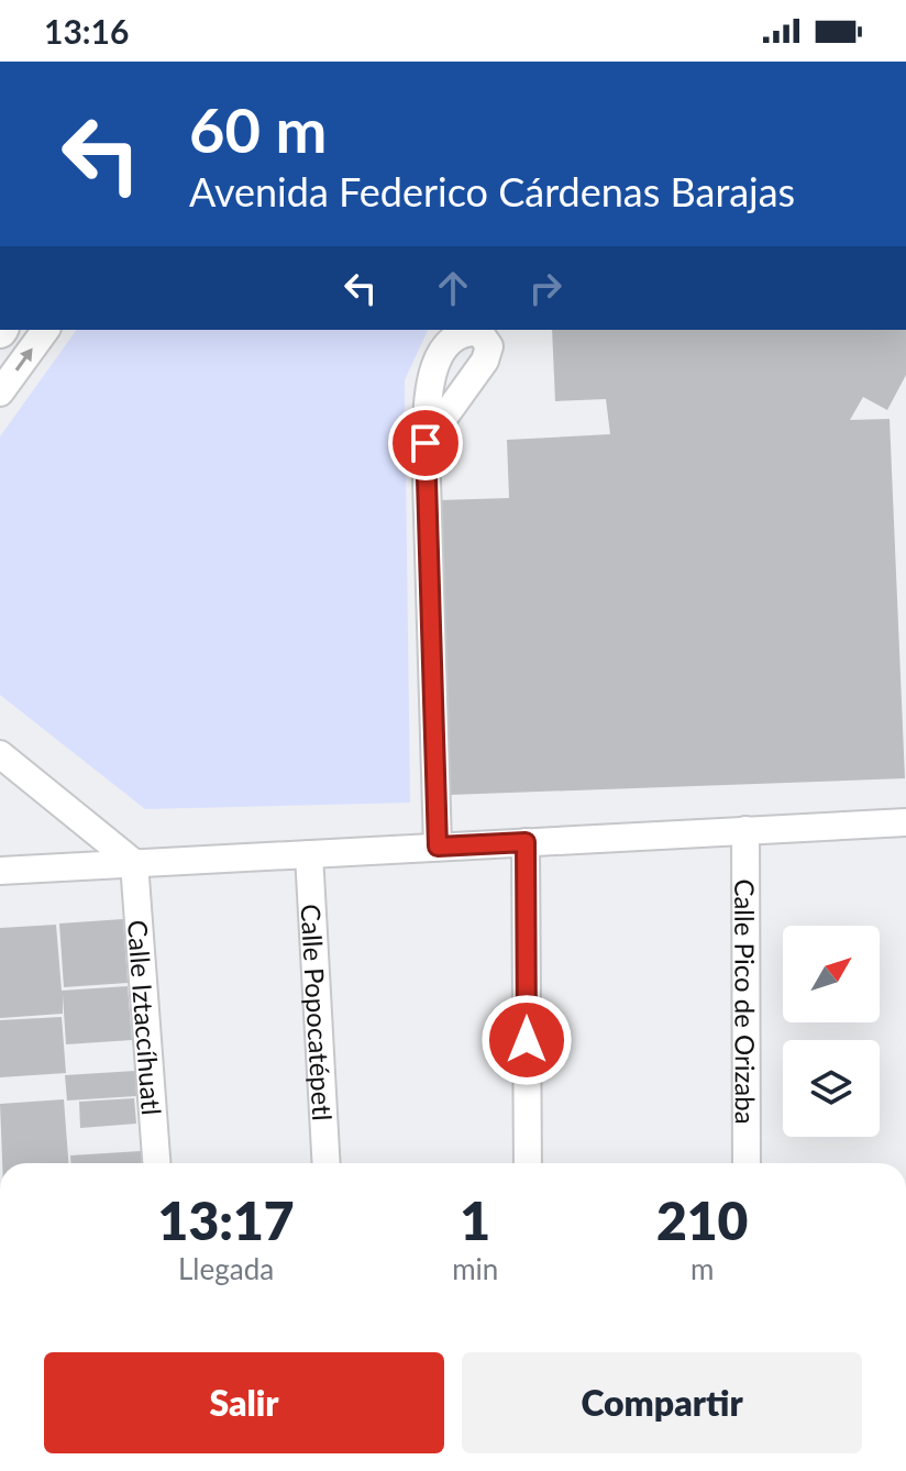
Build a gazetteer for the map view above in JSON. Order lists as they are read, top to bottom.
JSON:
{
  "streets": {
    "street": ["Calle Pico de Orizaba", "Calle Popocatépetl", "Calle Iztaccíhuatl"]
  },
  "north": "top right",
  "page": {
    "status": "13:16",
    "turn": ["60 m", "Avenida Federico Cárdenas Barajas"],
    "eta": [
      "13:17",
      "Llegada",
      "1",
      "min",
      "210",
      "m"
    ],
    "buttons": ["Salir", "Compartir"]
  }
}
